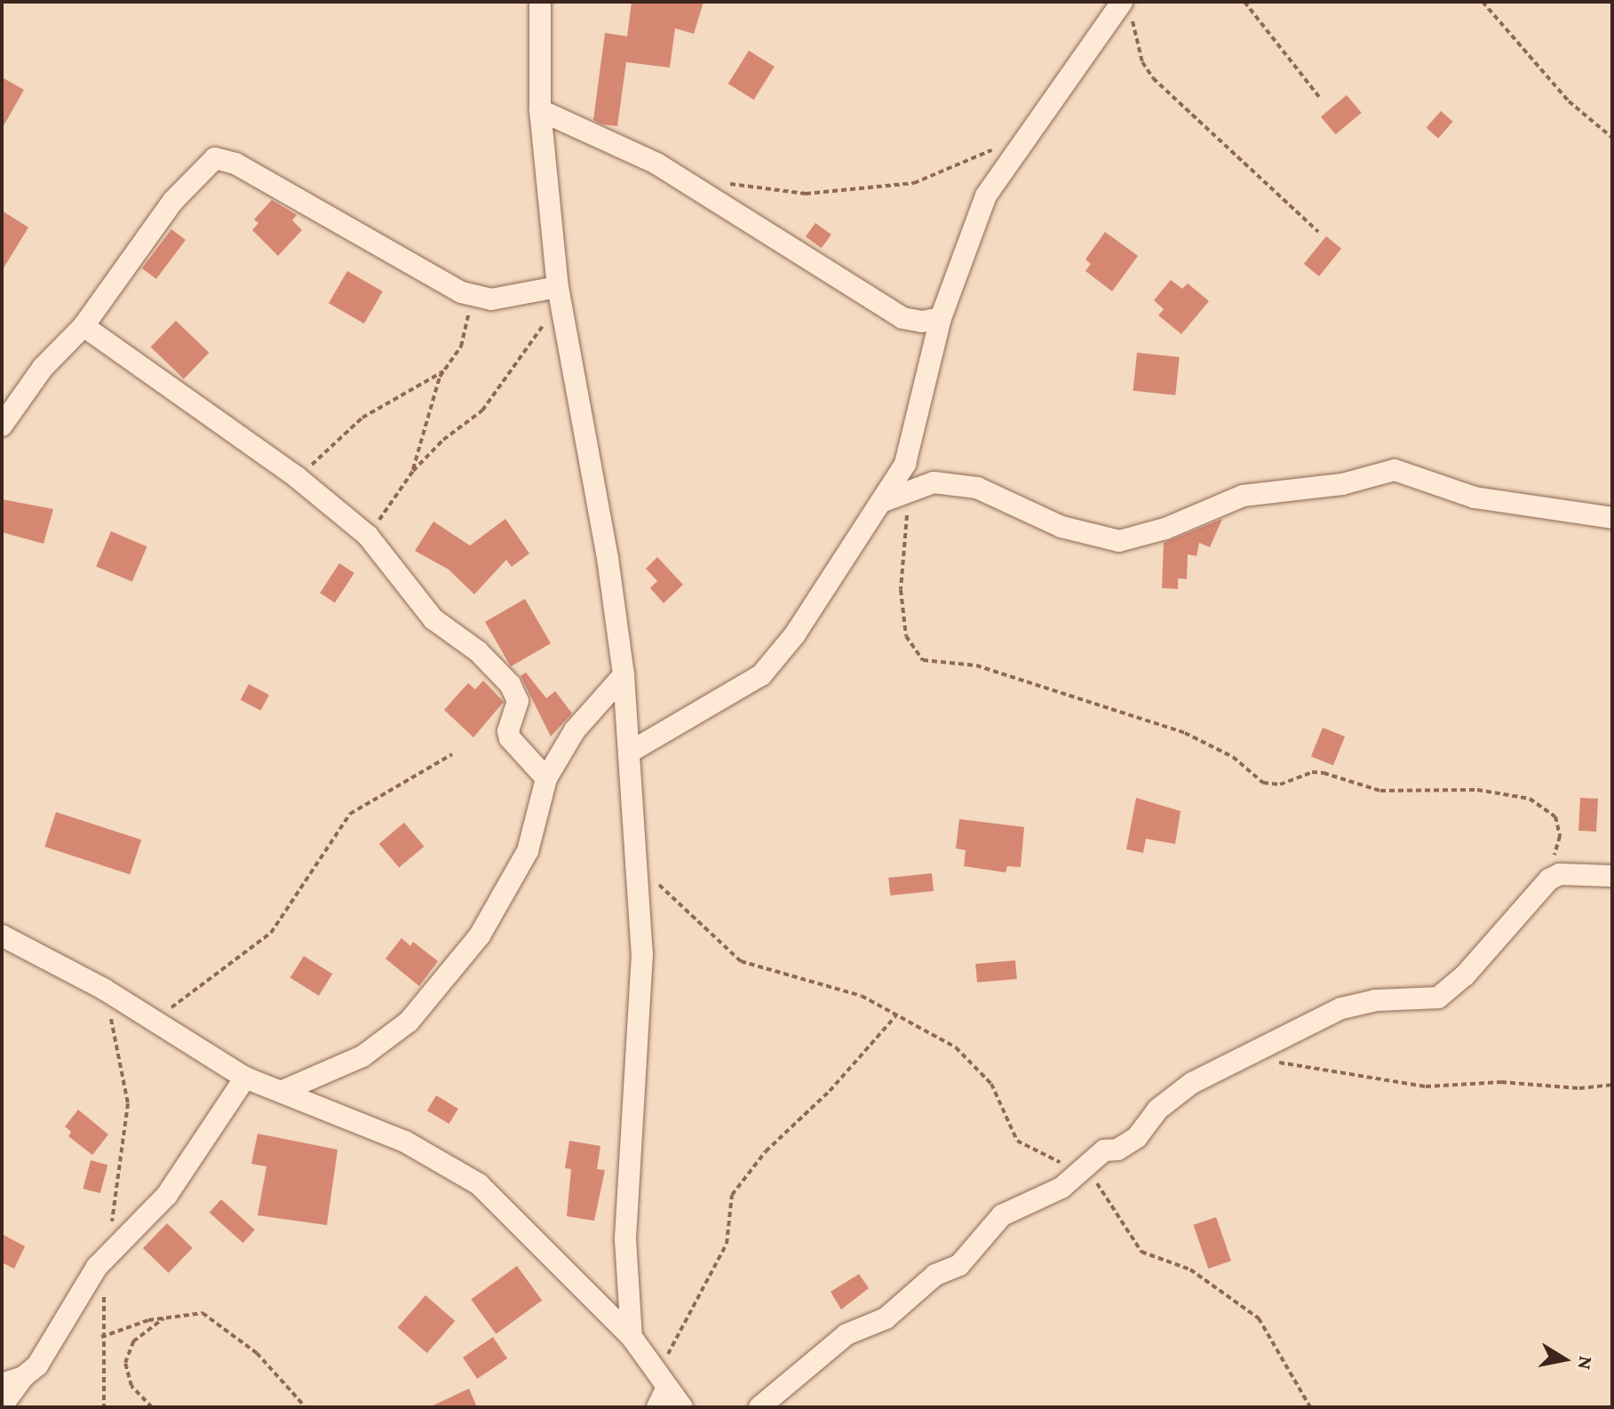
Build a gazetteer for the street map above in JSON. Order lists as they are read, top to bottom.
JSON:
{
  "north": "right"
}
